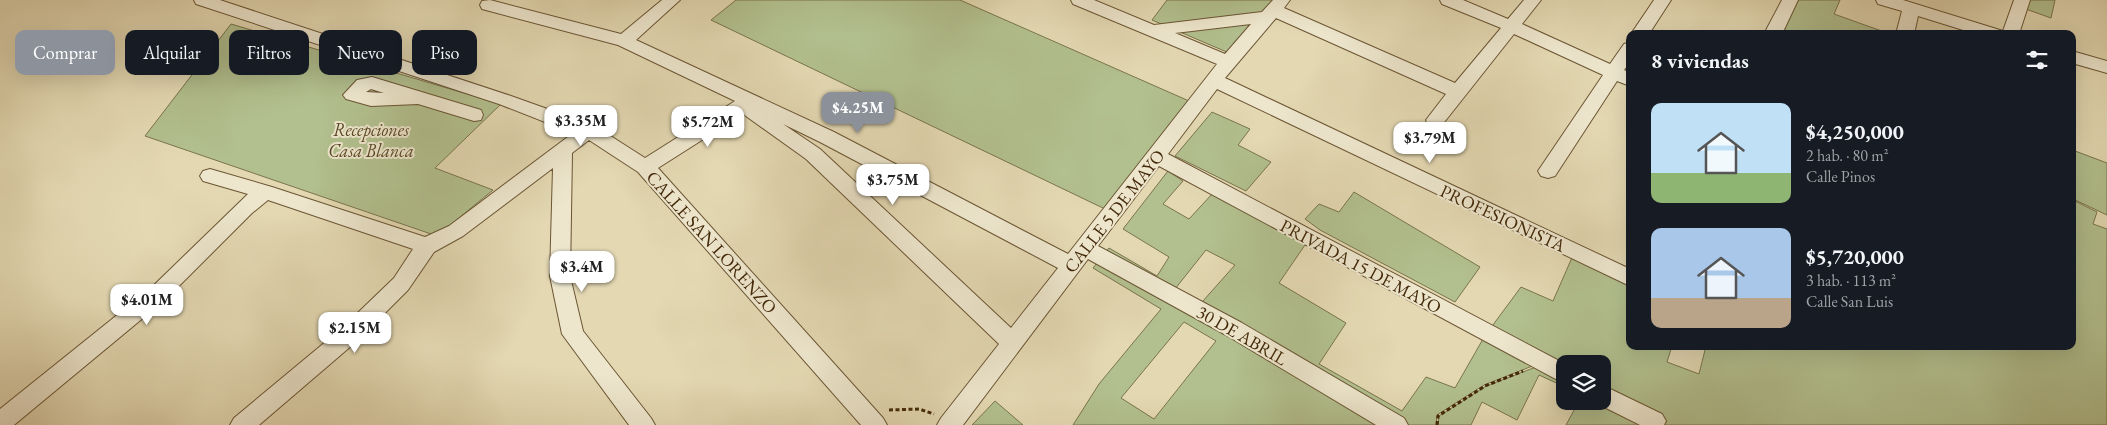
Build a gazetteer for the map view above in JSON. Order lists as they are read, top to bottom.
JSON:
{
  "streets": {
    "street": [
      "CALLE 5 DE MAYO",
      "PROFESIONISTA",
      "CALLE SAN LORENZO",
      "PRIVADA 15 DE MAYO",
      "30 DE ABRIL"
    ]
  },
  "crossings": [
    ["CALLE 5 DE MAYO", "PROFESIONISTA"],
    ["CALLE 5 DE MAYO", "PRIVADA 15 DE MAYO"],
    ["CALLE 5 DE MAYO", "30 DE ABRIL"]
  ],
  "parks": ["Recepciones Casa Blanca"],
  "page": {
    "chip": [
      "Comprar",
      "Alquilar",
      "Filtros",
      "Nuevo",
      "Piso"
    ],
    "heading": "8 viviendas",
    "list": [
      {
        "name": "$4,250,000",
        "note": "2 hab. · 80 m² · Calle Pinos"
      },
      {
        "name": "$5,720,000",
        "note": "3 hab. · 113 m² · Calle San Luis"
      }
    ],
    "price": [
      "$4.25M",
      "$3.35M",
      "$5.72M",
      "$3.79M",
      "$3.75M",
      "$3.4M",
      "$4.01M",
      "$2.15M"
    ]
  }
}
